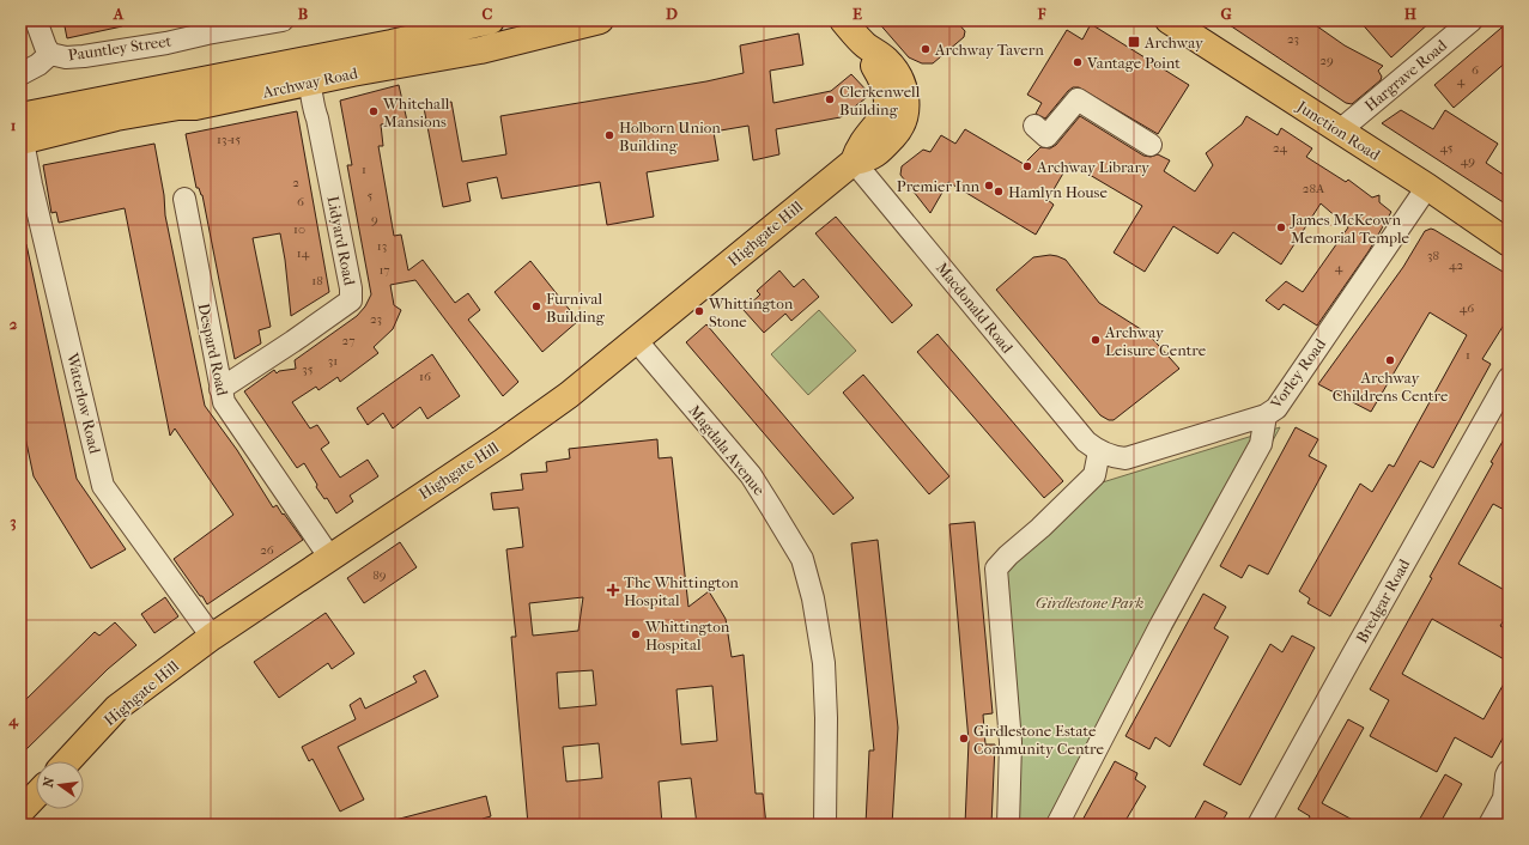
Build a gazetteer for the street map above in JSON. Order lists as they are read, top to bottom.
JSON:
{
  "streets": {
    "main road": ["Archway Road", "Junction Road", "Highgate Hill"],
    "street": [
      "Pauntley Street",
      "Hargrave Road",
      "Lidyard Road",
      "Macdonald Road",
      "Despard Road",
      "Vorley Road",
      "Waterlow Road",
      "Magdala Avenue",
      "Bredgar Road"
    ]
  },
  "crossings": [
    ["Hargrave Road", "Junction Road"],
    ["Archway Road", "Lidyard Road"],
    ["Archway Road", "Waterlow Road"],
    ["Junction Road", "Vorley Road"],
    ["Highgate Hill", "Macdonald Road"],
    ["Highgate Hill", "Despard Road"],
    ["Highgate Hill", "Waterlow Road"],
    ["Highgate Hill", "Magdala Avenue"],
    ["Lidyard Road", "Despard Road"],
    ["Macdonald Road", "Vorley Road"]
  ],
  "parks": ["Girdlestone Park"],
  "places": {
    "transit": ["Archway"],
    "other": [
      "Archway Tavern",
      "Vantage Point",
      "Clerkenwell Building",
      "Whitehall Mansions",
      "Holborn Union Building",
      "Archway Library",
      "Premier Inn",
      "Hamlyn House",
      "James McKeown Memorial Temple",
      "Furnival Building",
      "Whittington Stone",
      "Archway Leisure Centre",
      "Archway Childrens Centre",
      "Whittington Hospital",
      "Girdlestone Estate Community Centre"
    ],
    "health": ["The Whittington Hospital"]
  },
  "house_numbers": [
    "23",
    "29",
    "6",
    "4",
    "13-15",
    "24",
    "45",
    "49",
    "1",
    "2",
    "28A",
    "5",
    "6",
    "9",
    "10",
    "13",
    "14",
    "38",
    "42",
    "4",
    "17",
    "18",
    "46",
    "23",
    "27",
    "1",
    "31",
    "35",
    "16",
    "26",
    "89"
  ],
  "north": "left",
  "grid": {
    "columns": [
      "A",
      "B",
      "C",
      "D",
      "E",
      "F",
      "G",
      "H"
    ],
    "rows": [
      "1",
      "2",
      "3",
      "4"
    ]
  }
}
